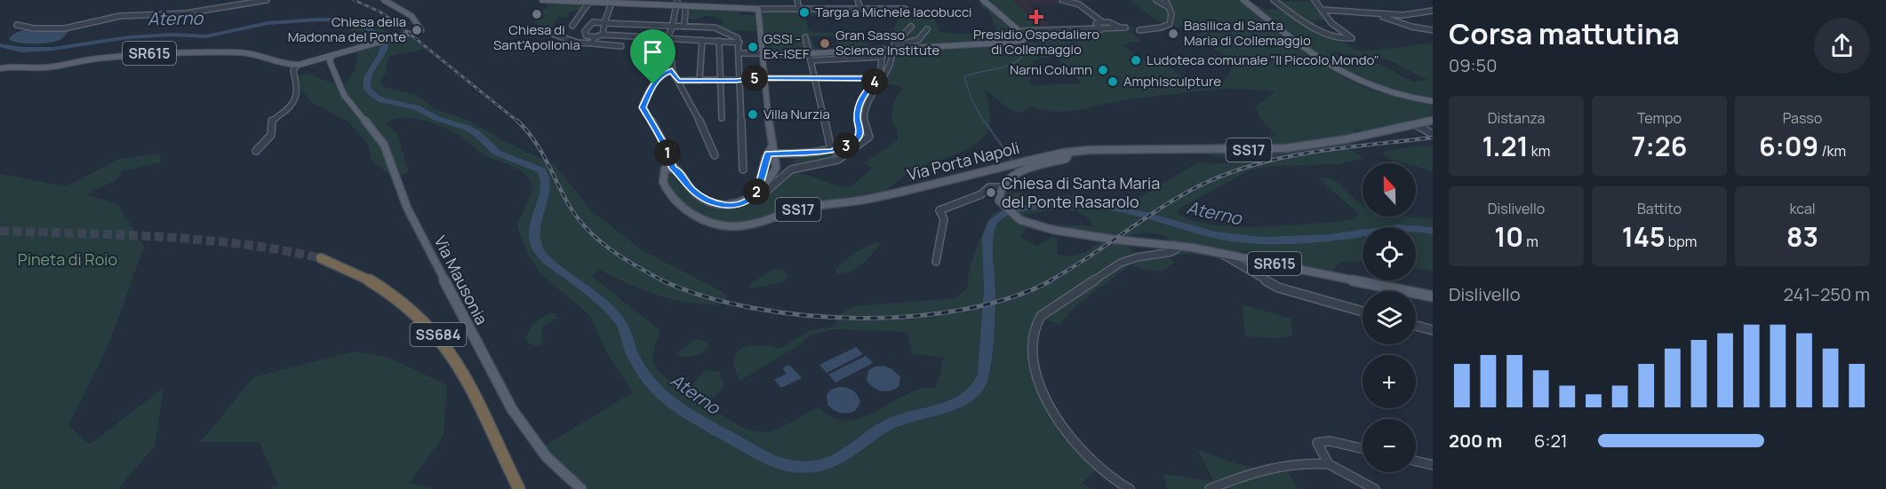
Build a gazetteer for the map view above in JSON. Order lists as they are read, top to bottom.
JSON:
{
  "streets": {
    "highway": ["SS684"],
    "main road": [
      "SR615",
      "SS17",
      "Via Porta Napoli",
      "Via Mausonia"
    ]
  },
  "crossings": [
    ["SR615", "Via Mausonia"]
  ],
  "water": ["Aterno"],
  "parks": ["Pineta di Roio"],
  "places": {
    "other": [
      "Targa a Michele Iacobucci",
      "Chiesa di Sant'Apollonia",
      "Chiesa della Madonna del Ponte",
      "Basilica di Santa Maria di Collemaggio",
      "Gran Sasso Science Institute",
      "GSSI - Ex-ISEF",
      "Ludoteca comunale \"Il Piccolo Mondo\"",
      "Narni Column",
      "Amphisculpture",
      "Villa Nurzia",
      "Chiesa di Santa Maria del Ponte Rasarolo"
    ],
    "health": ["Presidio Ospedaliero di Collemaggio"]
  },
  "north": "top",
  "page": {
    "heading": ["Corsa mattutina", "09:50"],
    "pins": [
      "5",
      "4",
      "3",
      "1",
      "2"
    ],
    "stats": [
      ["Distanza", "1.21 km"],
      ["Tempo", "7:26"],
      ["Passo", "6:09 /km"],
      ["Dislivello", "10 m"],
      ["Battito", "145 bpm"],
      ["kcal", "83"]
    ],
    "map_buttons": ["+", "−"],
    "chart": ["Dislivello", "241–250 m"],
    "list": [
      {
        "name": "200 m",
        "note": "6:21"
      }
    ]
  }
}
